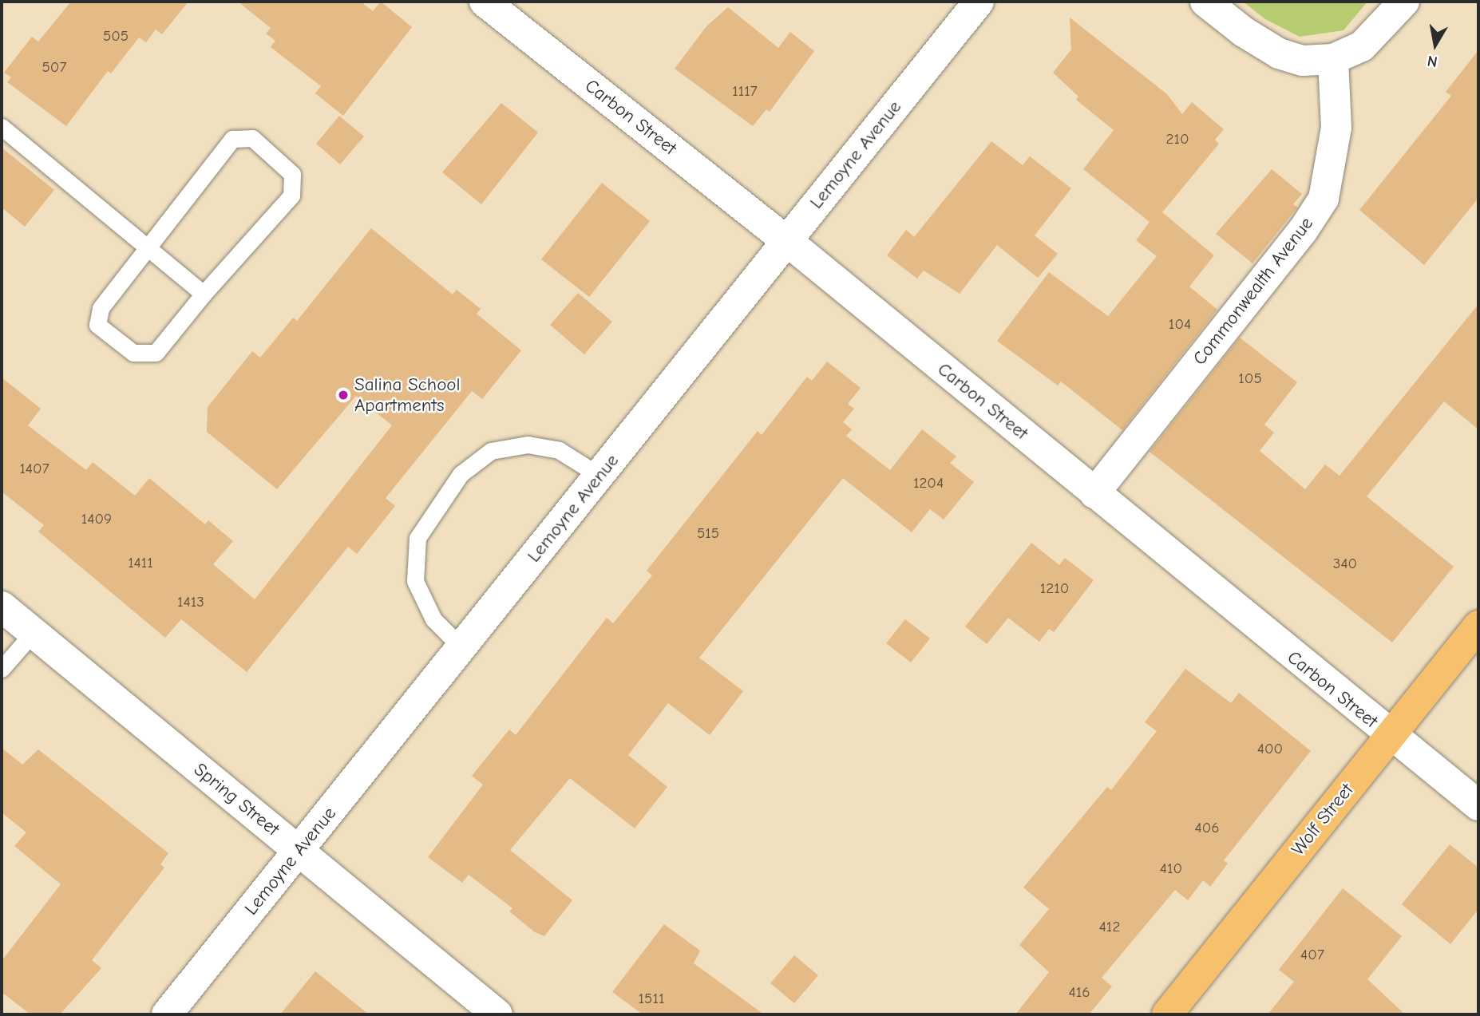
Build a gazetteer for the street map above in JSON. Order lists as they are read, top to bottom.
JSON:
{
  "streets": {
    "main road": ["Wolf Street"],
    "street": [
      "Carbon Street",
      "Lemoyne Avenue",
      "Commonwealth Avenue",
      "Spring Street"
    ]
  },
  "crossings": [
    ["Carbon Street", "Lemoyne Avenue"],
    ["Carbon Street", "Commonwealth Avenue"],
    ["Carbon Street", "Wolf Street"],
    ["Lemoyne Avenue", "Spring Street"]
  ],
  "places": ["Salina School Apartments"],
  "house_numbers": [
    "505",
    "507",
    "1117",
    "210",
    "104",
    "105",
    "1407",
    "1204",
    "1409",
    "515",
    "1411",
    "340",
    "1210",
    "1413",
    "400",
    "406",
    "410",
    "412",
    "407",
    "416",
    "1511"
  ],
  "north": "bottom"
}
